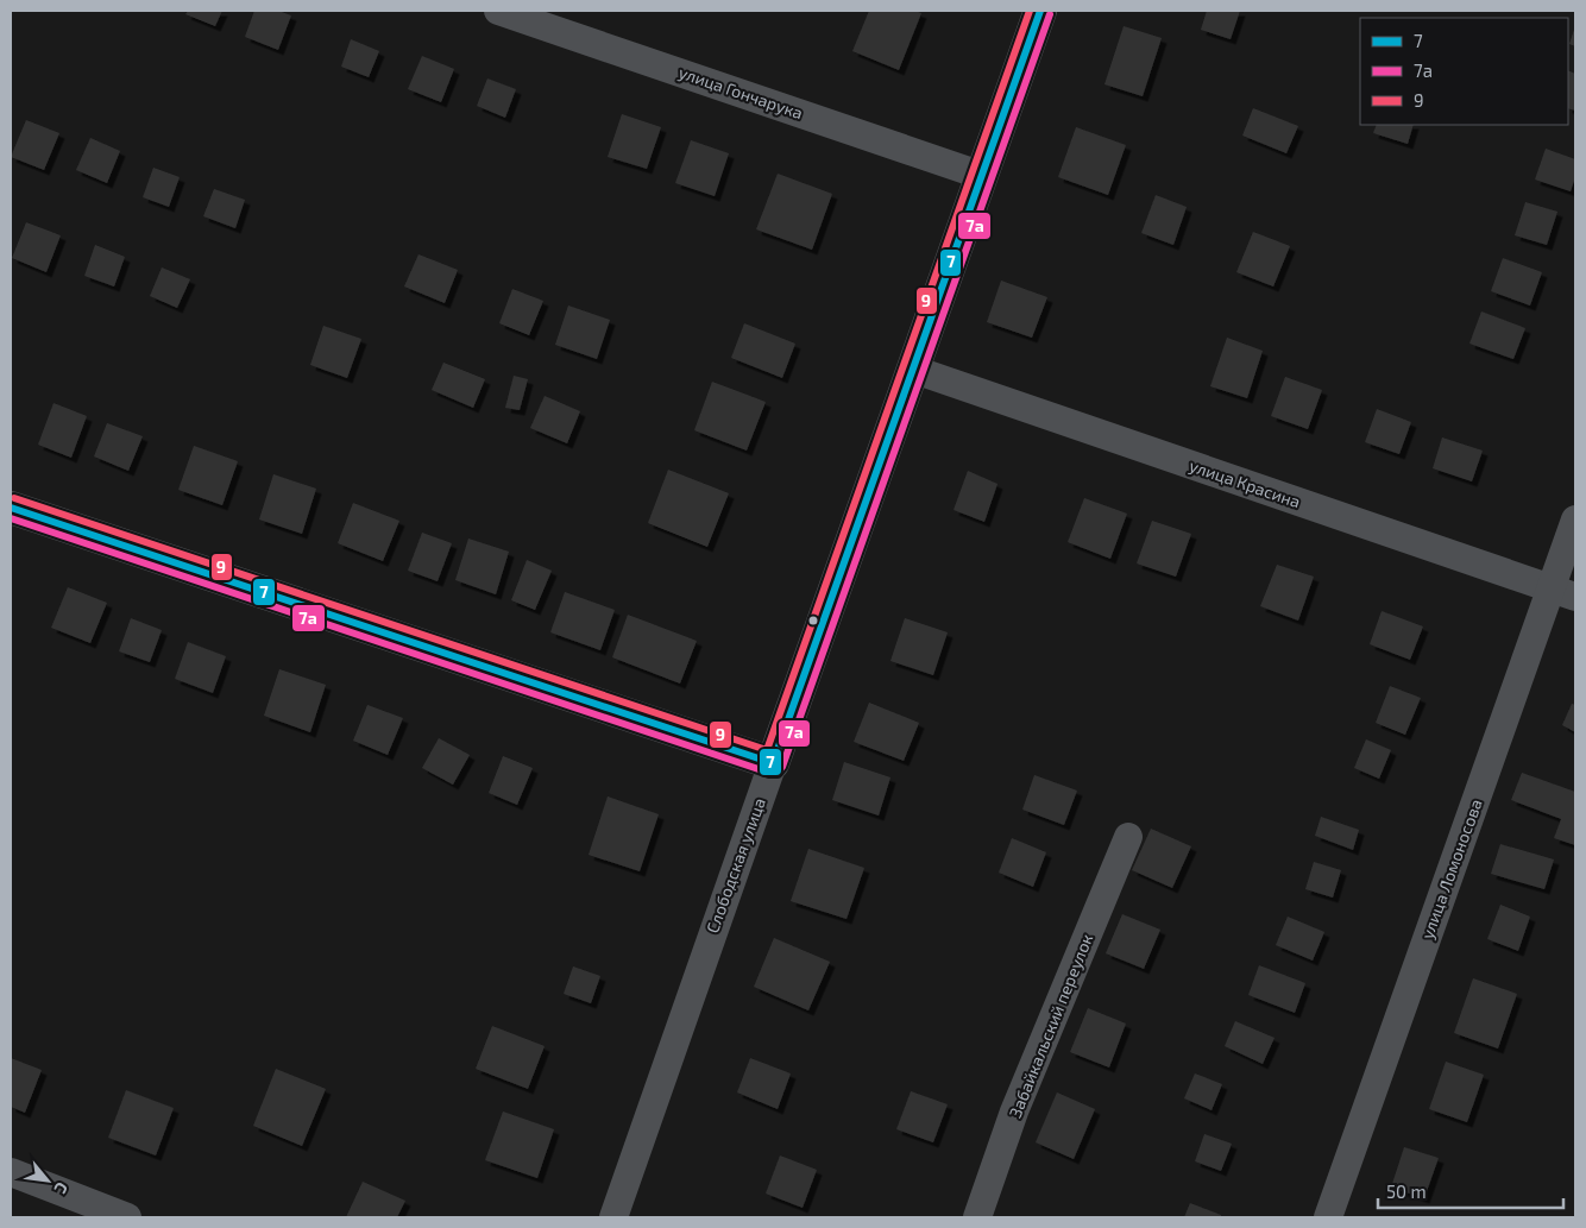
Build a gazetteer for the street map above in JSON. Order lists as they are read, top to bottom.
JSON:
{
  "streets": {
    "street": [
      "улица Гончарука",
      "улица Красина",
      "Слободская улица",
      "улица Ломоносова",
      "Забайкальский переулок"
    ]
  },
  "crossings": [
    ["улица Гончарука", "Слободская улица"],
    ["улица Красина", "Слободская улица"],
    ["улица Красина", "улица Ломоносова"]
  ],
  "lines": ["transit line 7", "transit line 9", "transit line 7а"],
  "legend": ["7", "7а", "9"],
  "scale_bar": "50 m",
  "north": "bottom right"
}
